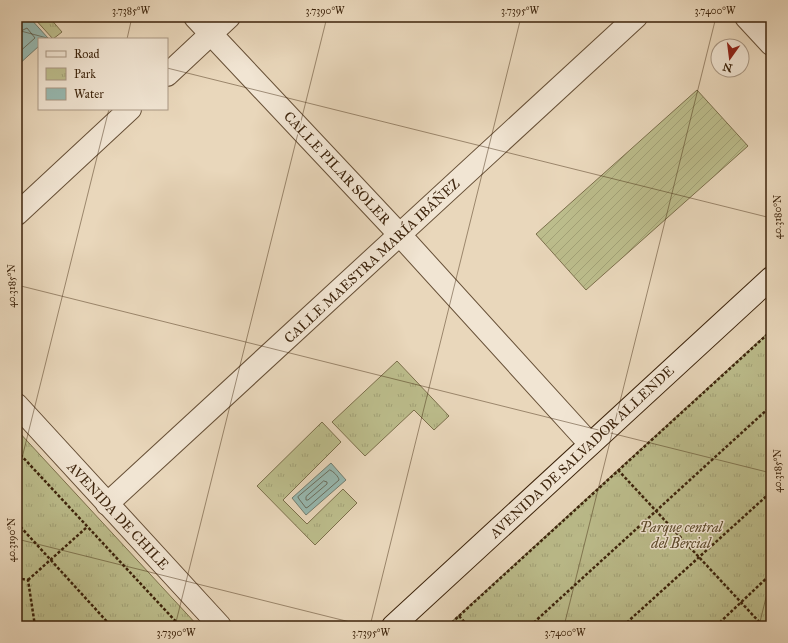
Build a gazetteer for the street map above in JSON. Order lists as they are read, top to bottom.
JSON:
{
  "streets": {
    "street": [
      "CALLE PILAR SOLER",
      "CALLE MAESTRA MARÍA IBÁÑEZ",
      "AVENIDA DE SALVADOR ALLENDE",
      "AVENIDA DE CHILE"
    ]
  },
  "crossings": [
    ["CALLE PILAR SOLER", "CALLE MAESTRA MARÍA IBÁÑEZ"],
    ["CALLE PILAR SOLER", "AVENIDA DE SALVADOR ALLENDE"],
    ["CALLE MAESTRA MARÍA IBÁÑEZ", "AVENIDA DE CHILE"]
  ],
  "parks": ["Parque central del Bercial"],
  "legend": ["Road", "Park", "Water"],
  "north": "bottom",
  "coordinates": [
    "3.7385°W",
    "3.7390°W",
    "3.7395°W",
    "3.7400°W",
    "40.3180°N",
    "40.3185°N",
    "40.3190°N"
  ]
}
